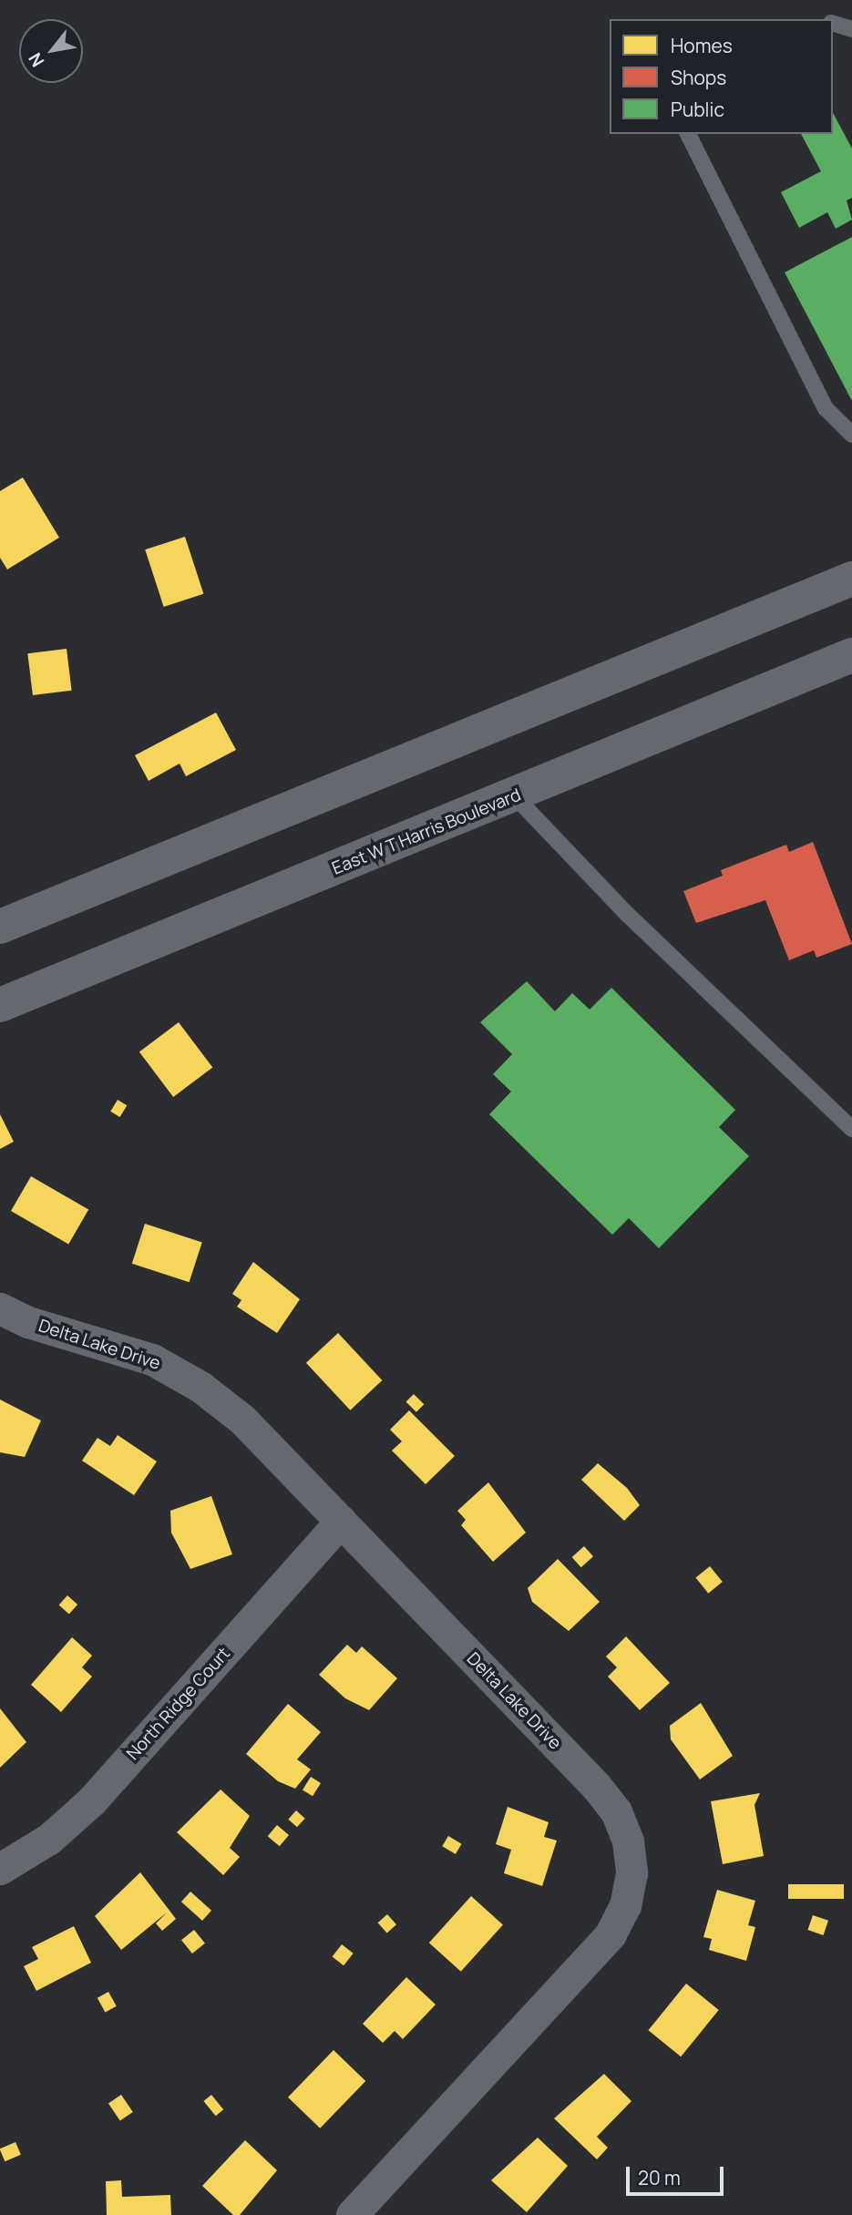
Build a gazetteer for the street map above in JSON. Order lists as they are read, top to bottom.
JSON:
{
  "streets": {
    "main road": ["East W T Harris Boulevard"],
    "street": ["Delta Lake Drive", "North Ridge Court"]
  },
  "crossings": [
    ["Delta Lake Drive", "North Ridge Court"]
  ],
  "legend": ["Homes", "Shops", "Public"],
  "scale_bar": "20 m",
  "north": "bottom left"
}
